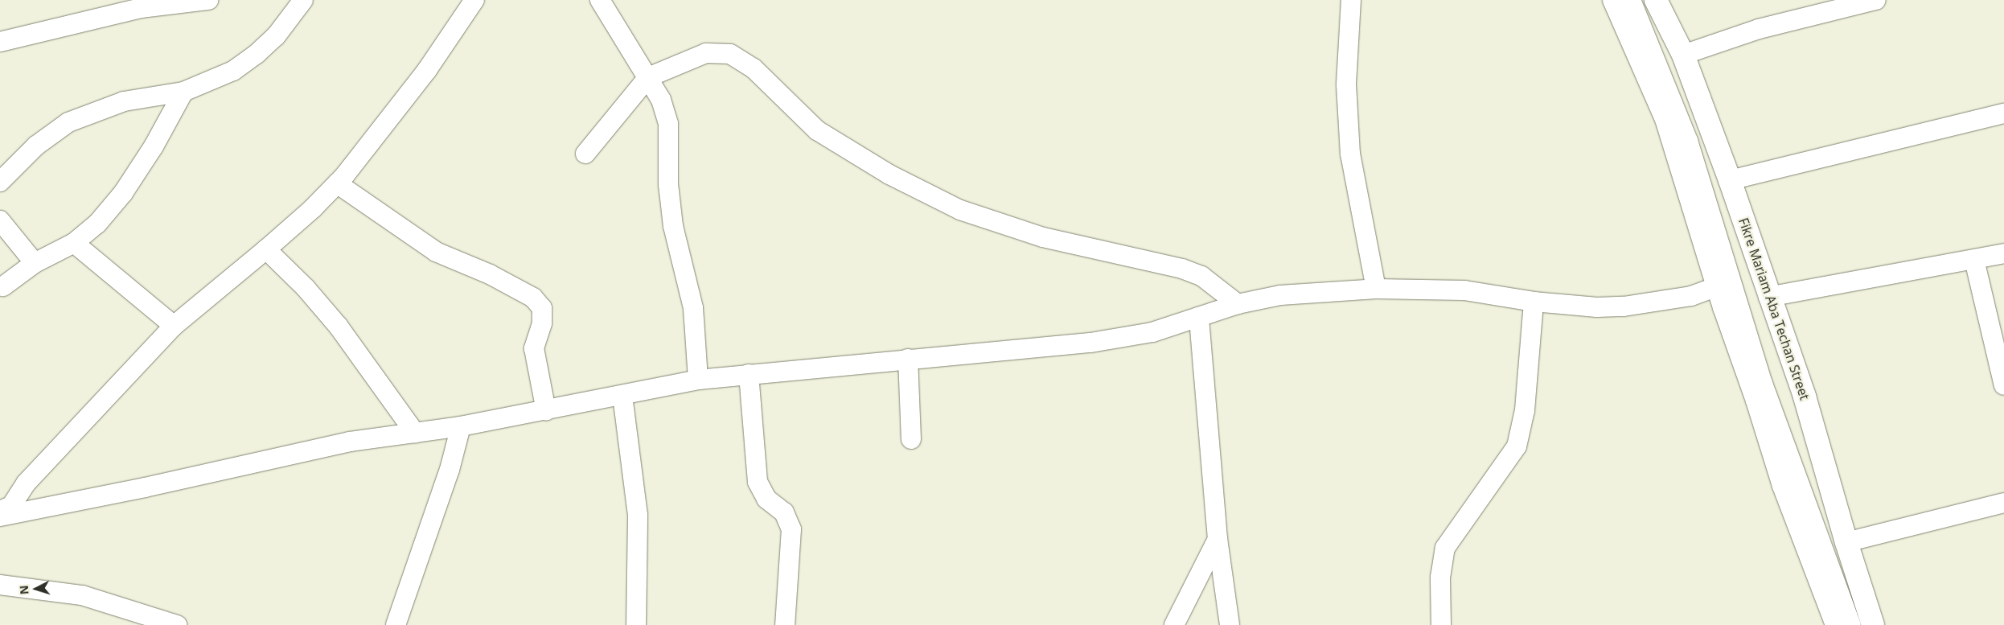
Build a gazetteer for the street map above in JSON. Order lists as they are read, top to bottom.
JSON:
{
  "streets": {
    "main road": ["Fikre Mariam Aba Techan Street"]
  },
  "north": "left"
}
